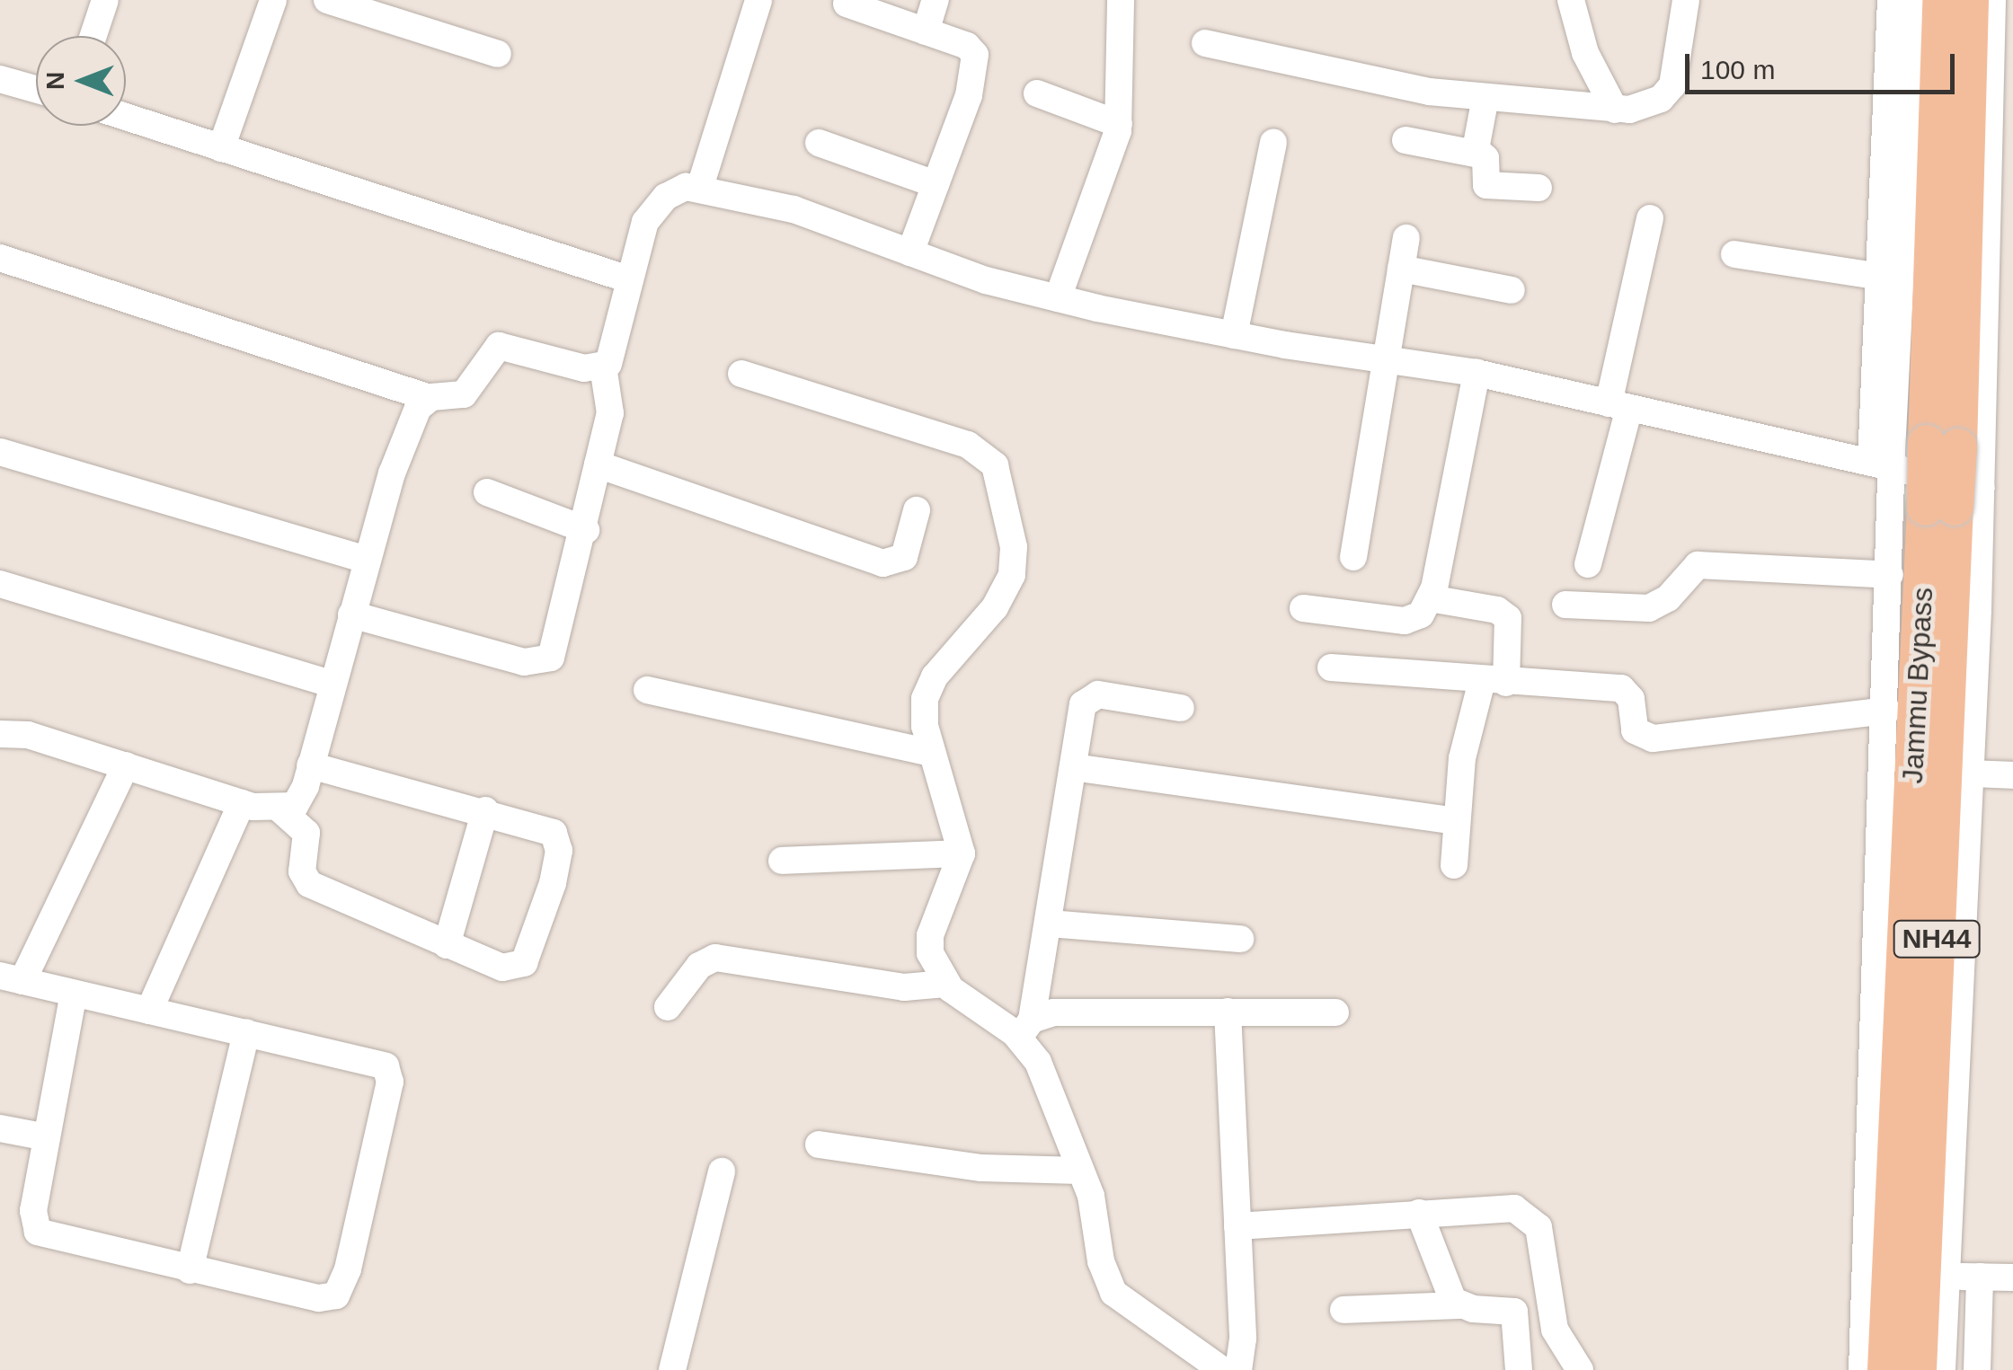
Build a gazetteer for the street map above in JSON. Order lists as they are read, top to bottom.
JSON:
{
  "streets": {
    "highway": ["Jammu Bypass", "NH44"]
  },
  "scale_bar": "100 m",
  "north": "left"
}
